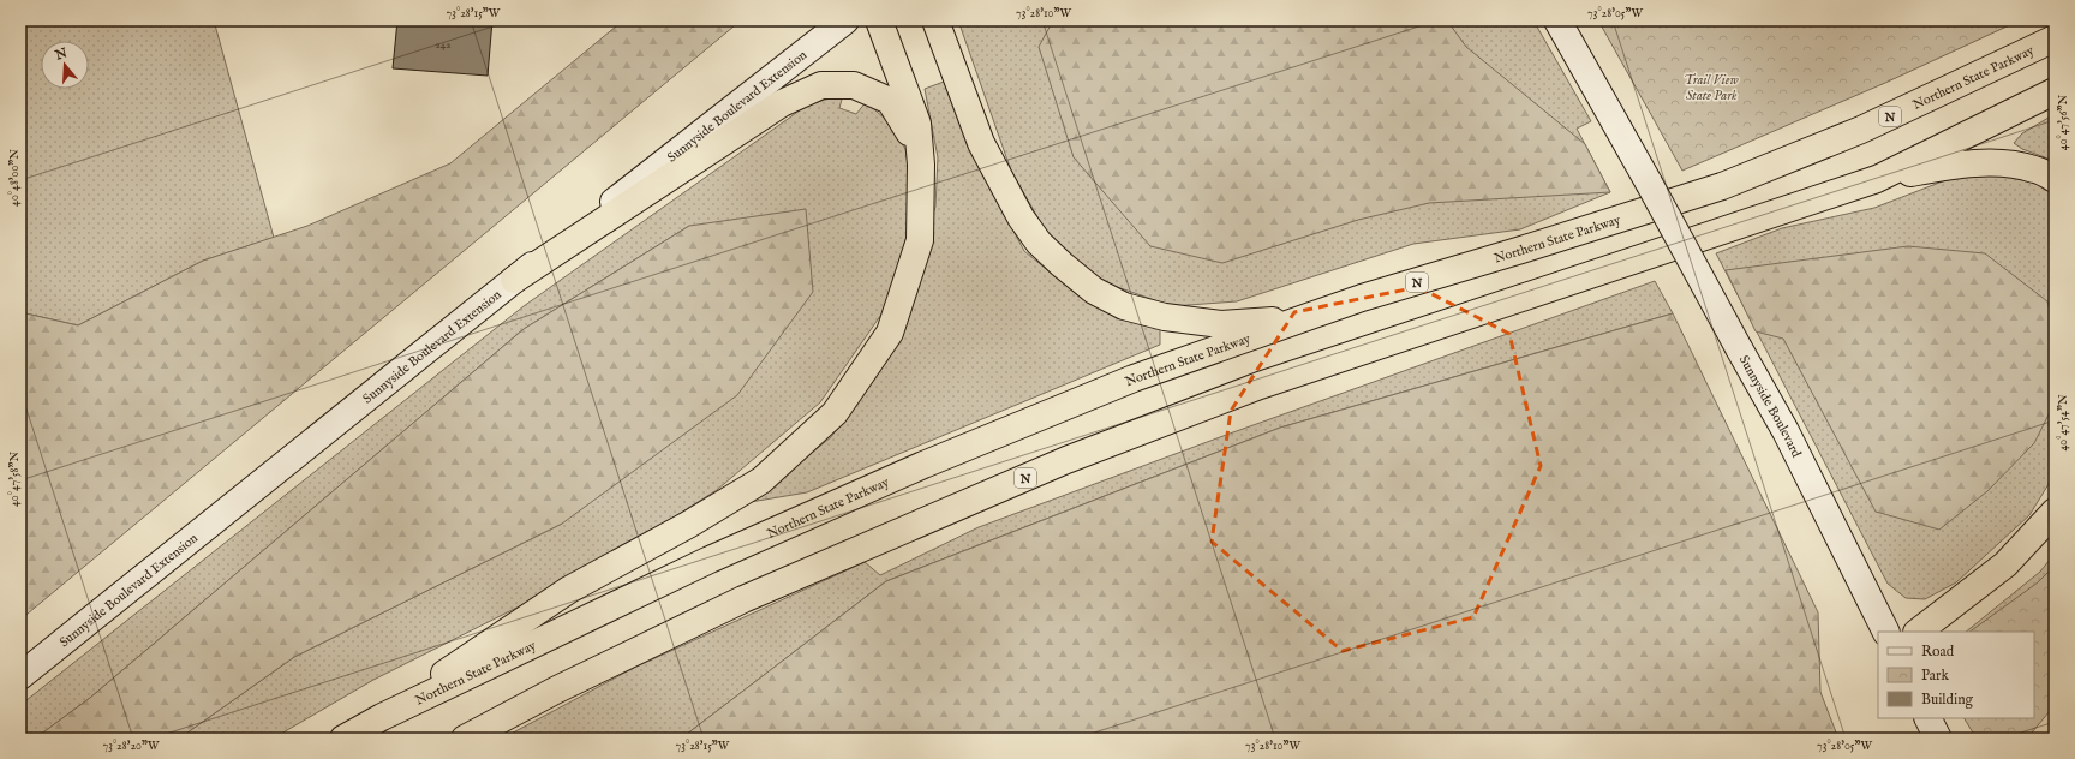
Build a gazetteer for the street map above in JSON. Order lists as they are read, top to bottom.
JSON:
{
  "streets": {
    "highway": ["Northern State Parkway", "N"],
    "main road": ["Sunnyside Boulevard Extension", "Sunnyside Boulevard"]
  },
  "parks": ["Trail View State Park"],
  "house_numbers": ["242"],
  "legend": ["Road", "Park", "Building"],
  "north": "top",
  "coordinates": [
    "73°28'15\"W",
    "73°28'10\"W",
    "73°28'05\"W",
    "40°47'56\"N",
    "40°48'00\"N",
    "40°47'54\"N",
    "40°47'58\"N",
    "73°28'20\"W"
  ]
}
